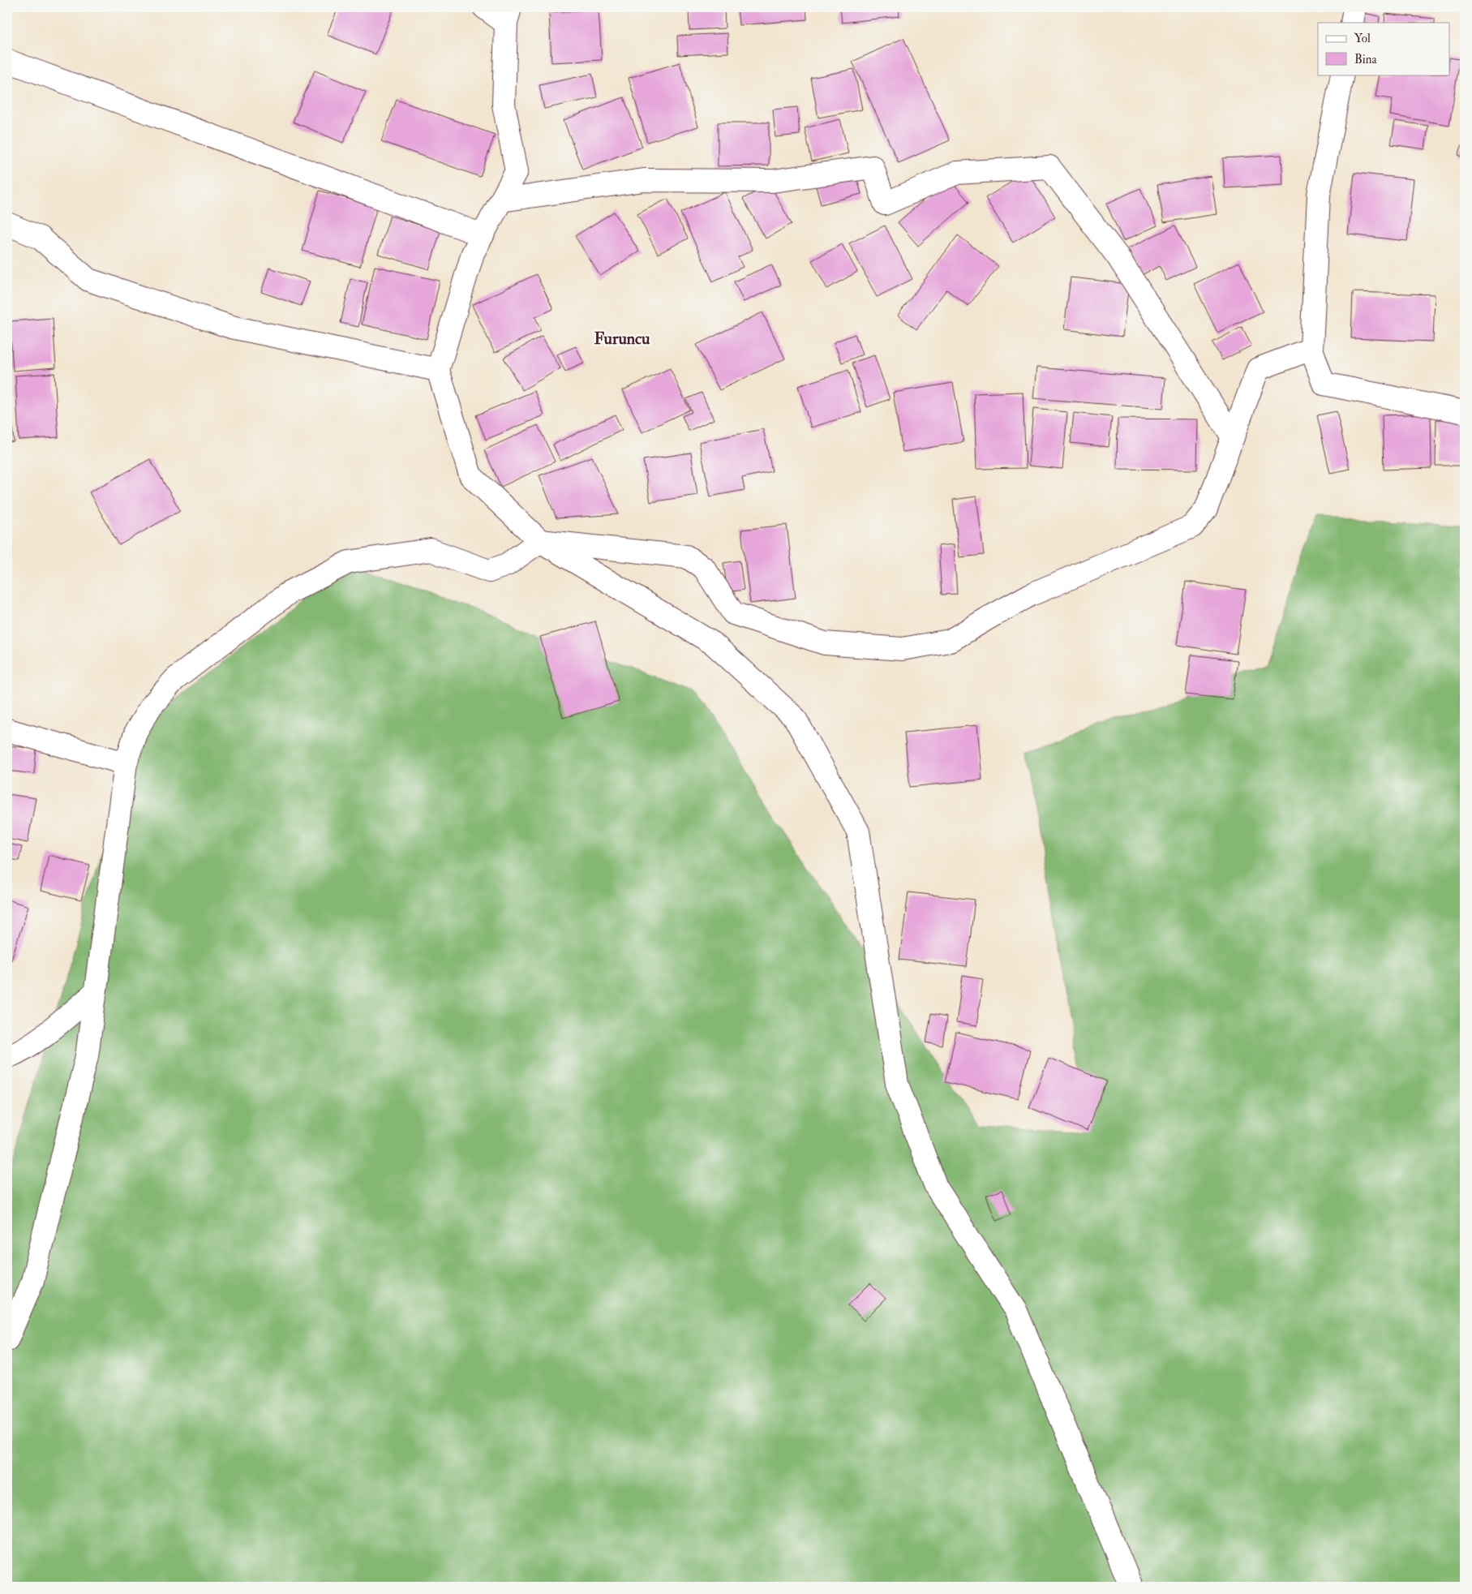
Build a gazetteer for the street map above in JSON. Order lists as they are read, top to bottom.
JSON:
{
  "districts": ["Furuncu"],
  "legend": ["Yol", "Bina"]
}
